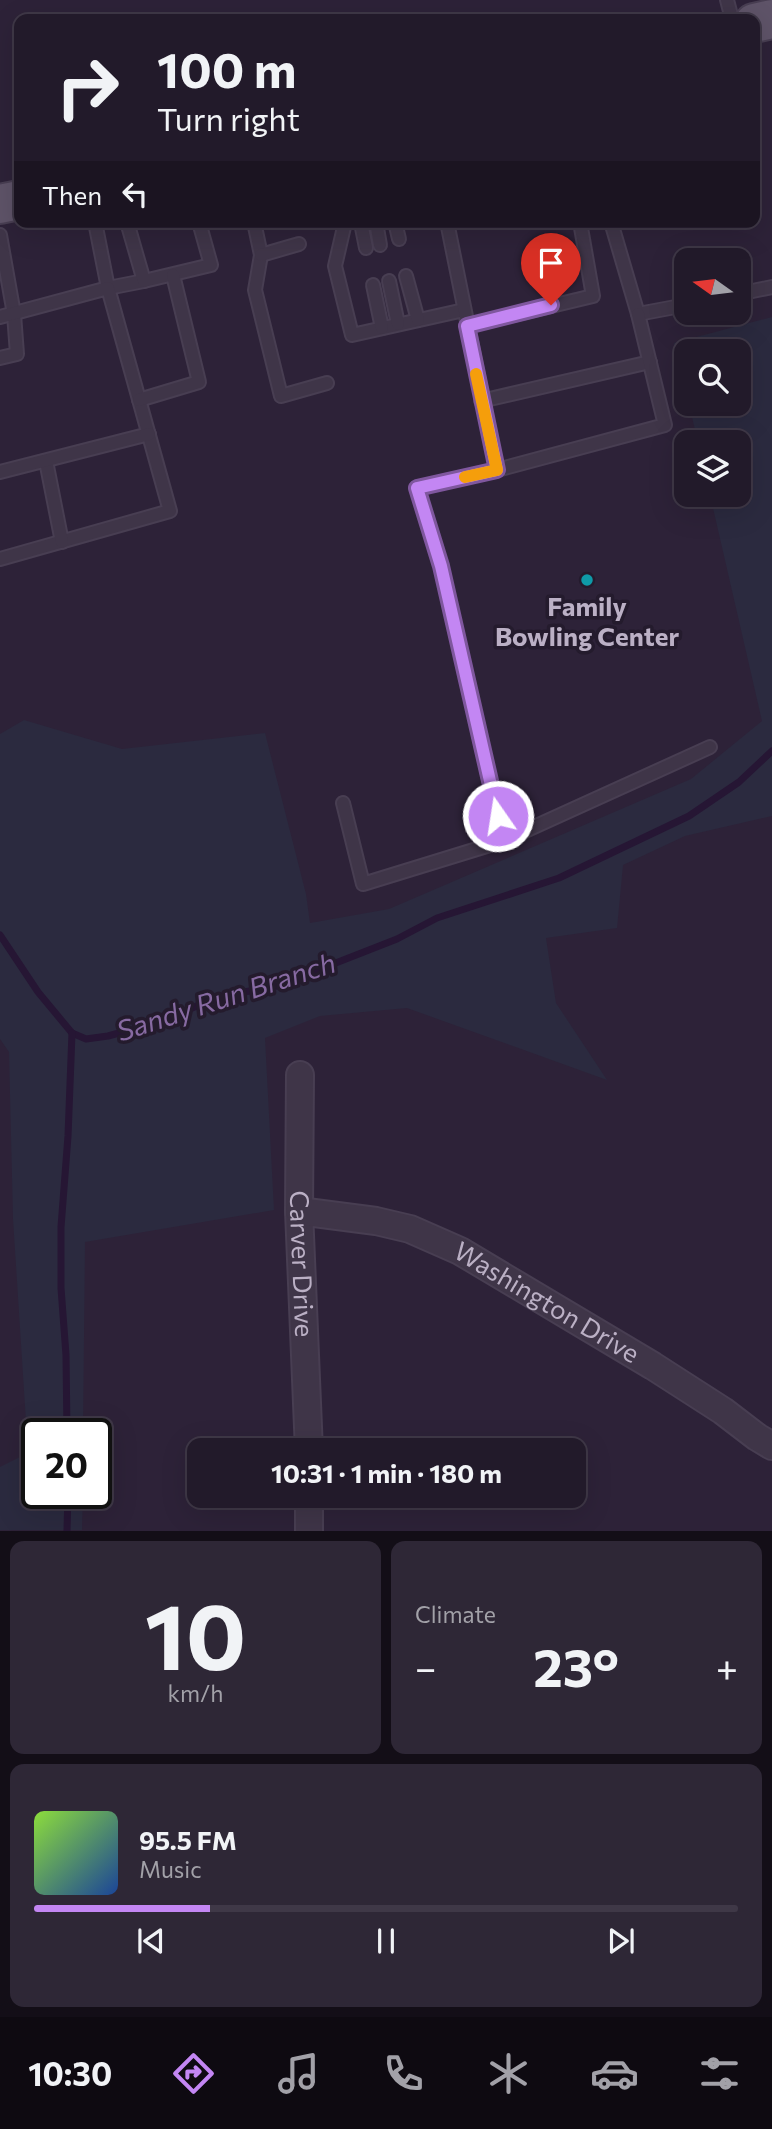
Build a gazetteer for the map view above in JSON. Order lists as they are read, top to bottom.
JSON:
{
  "streets": {
    "street": ["Carver Drive", "Washington Drive"]
  },
  "crossings": [
    ["Carver Drive", "Washington Drive"]
  ],
  "water": ["Sandy Run Branch"],
  "places": ["Family Bowling Center"],
  "north": "left",
  "page": {
    "turn": ["100 m", "Turn right"],
    "then": "Then",
    "limit": "20",
    "trip": "10:31 · 1 min · 180 m",
    "tile": [
      ["10", "km/h"],
      "Climate"
    ],
    "heat": ["−", "23°", "+"],
    "song": ["95.5 FM", "Music"],
    "tabs": "10:30"
  }
}
